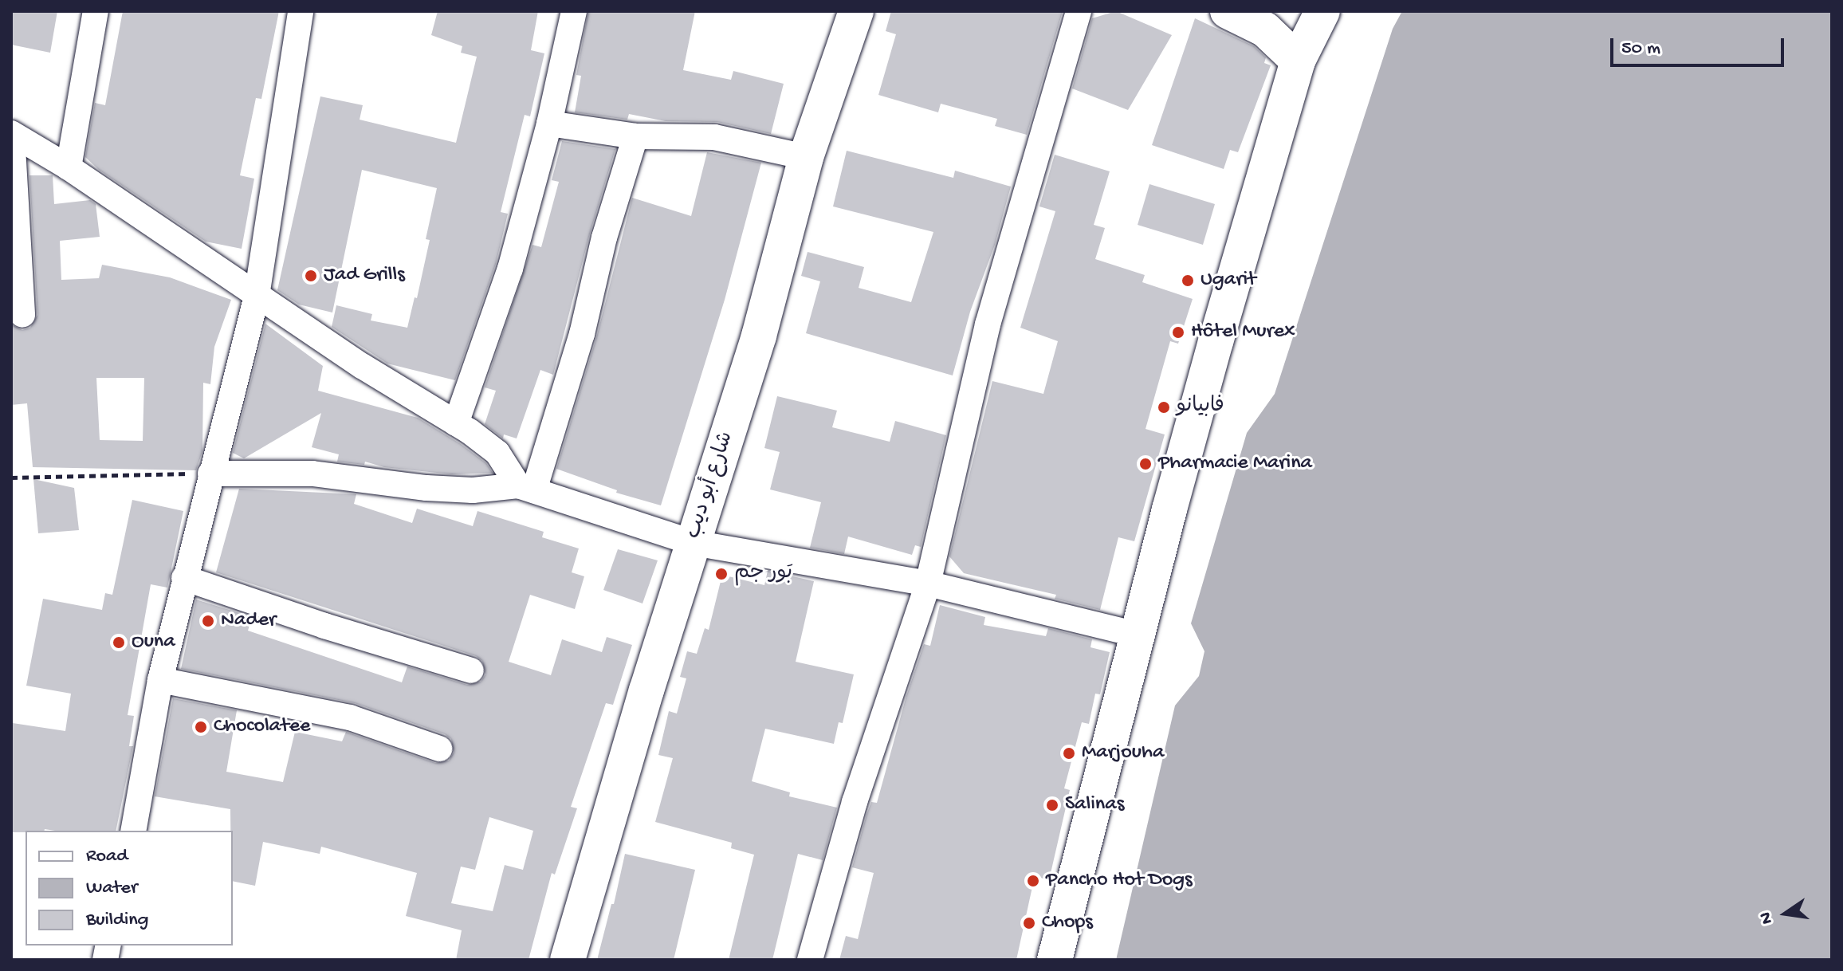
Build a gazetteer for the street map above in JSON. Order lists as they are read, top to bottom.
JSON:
{
  "streets": {
    "main road": ["شارع أبو ديب"]
  },
  "places": [
    "Jad Grills",
    "Ugarit",
    "Hôtel Murex",
    "فابيانو",
    "Pharmacie Marina",
    "بَور جم",
    "Nader",
    "Ouna",
    "Chocolatee",
    "Marjouha",
    "Salinas",
    "Pancho Hot Dogs",
    "Chops"
  ],
  "legend": ["Road", "Water", "Building"],
  "scale_bar": "50 m",
  "north": "left"
}
